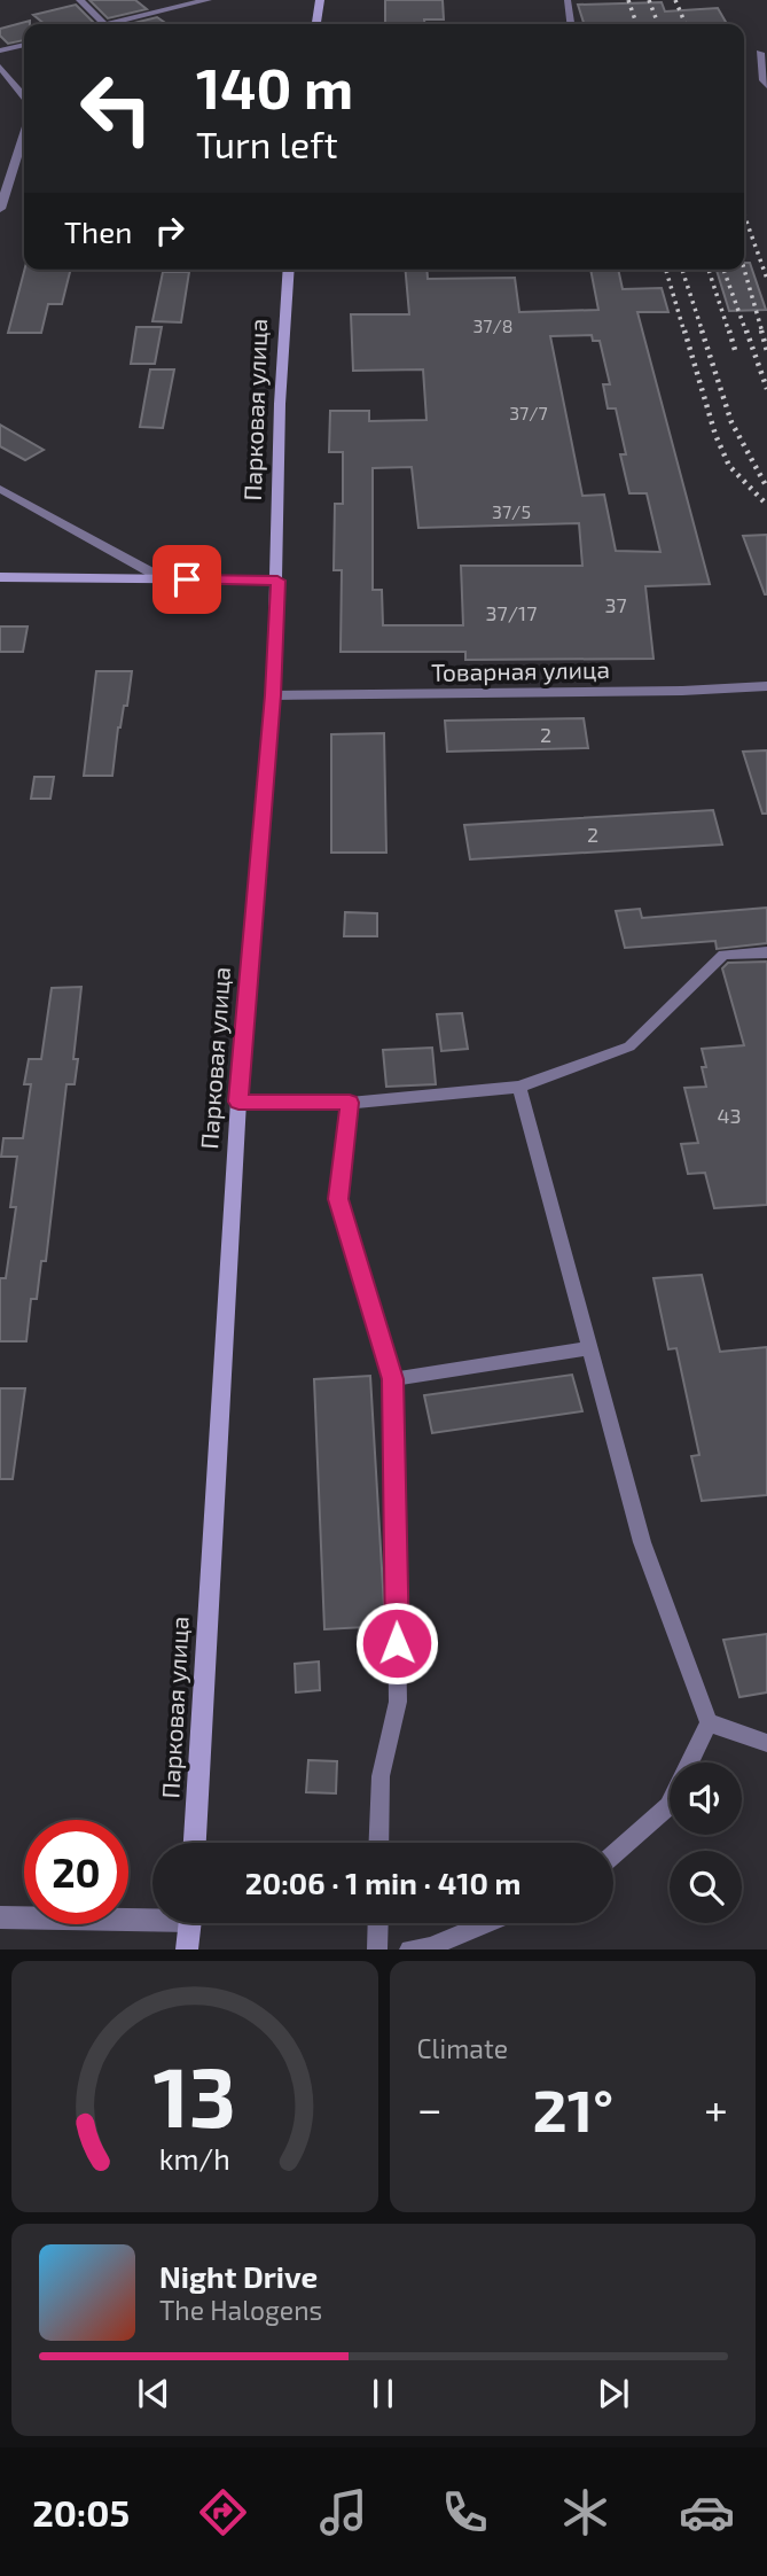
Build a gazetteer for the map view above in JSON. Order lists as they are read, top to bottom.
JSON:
{
  "streets": {
    "main road": ["Парковая улица"],
    "street": ["Товарная улица"]
  },
  "crossings": [
    ["Парковая улица", "Товарная улица"]
  ],
  "house_numbers": [
    "37/8",
    "37/7",
    "37/5",
    "37",
    "37/17",
    "2",
    "2",
    "43"
  ],
  "page": {
    "turn": ["140 m", "Turn left"],
    "then": "Then",
    "limit": "20",
    "trip": "20:06 · 1 min · 410 m",
    "tile": "Climate",
    "heat": ["−", "21°", "+"],
    "song": ["Night Drive", "The Halogens"],
    "tabs": "20:05",
    "gauge": ["13", "km/h"]
  }
}
